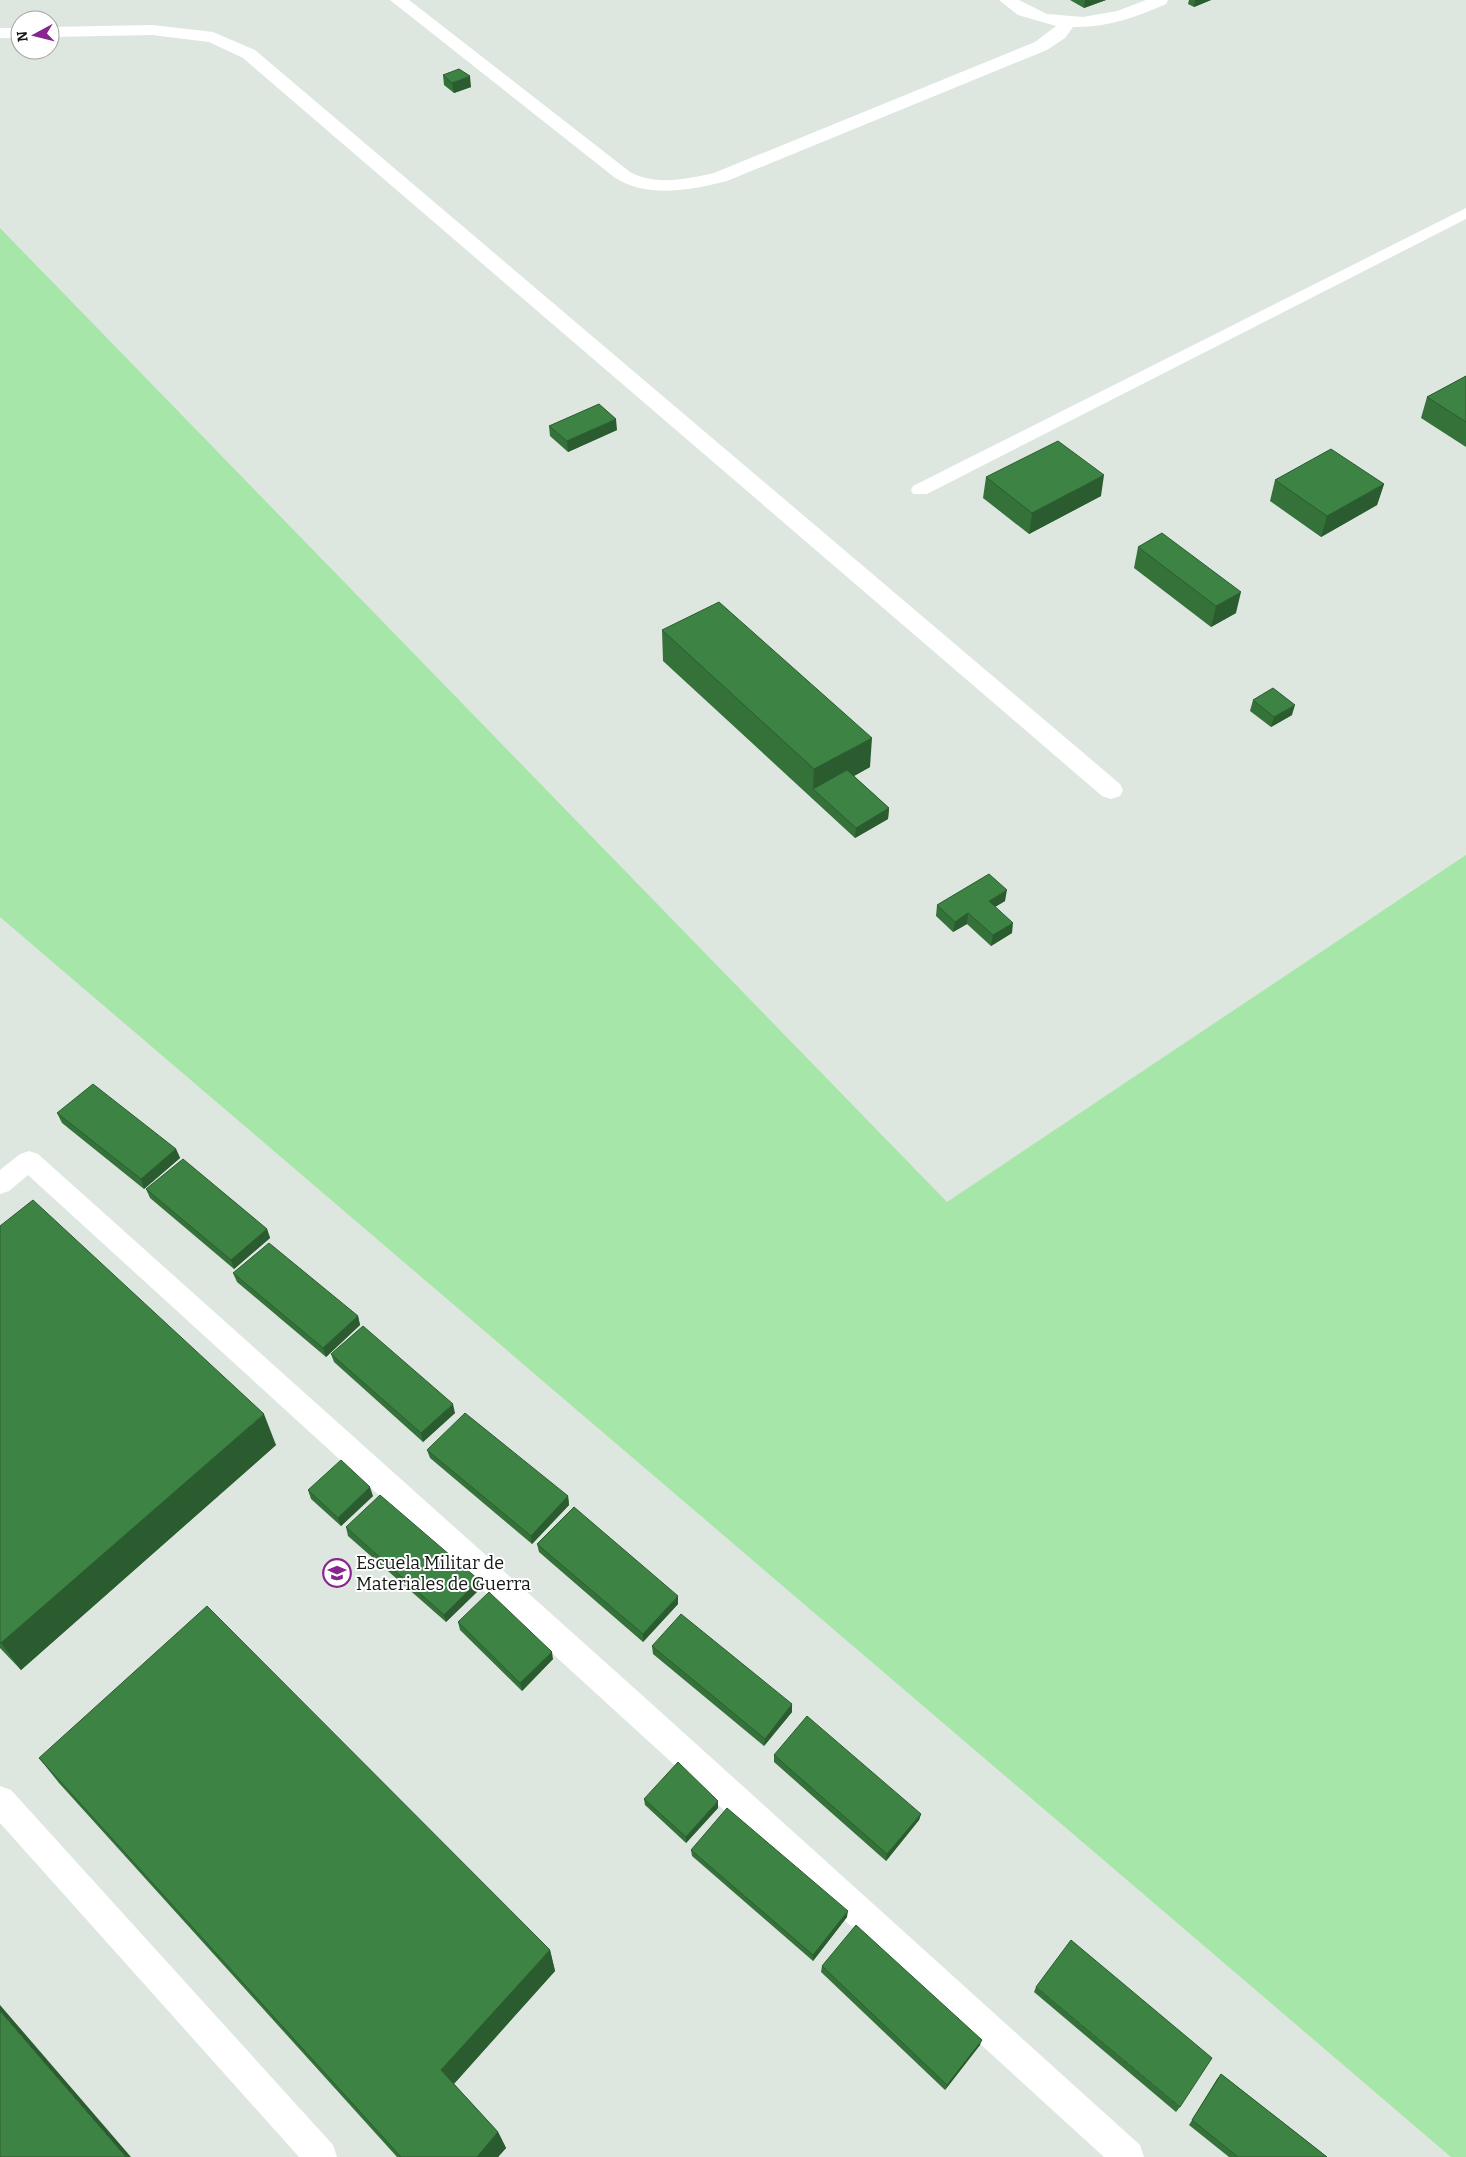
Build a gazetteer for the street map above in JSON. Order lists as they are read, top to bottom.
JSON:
{
  "places": {
    "school or university": ["Escuela Militar de Materiales de Guerra"]
  },
  "north": "left"
}
